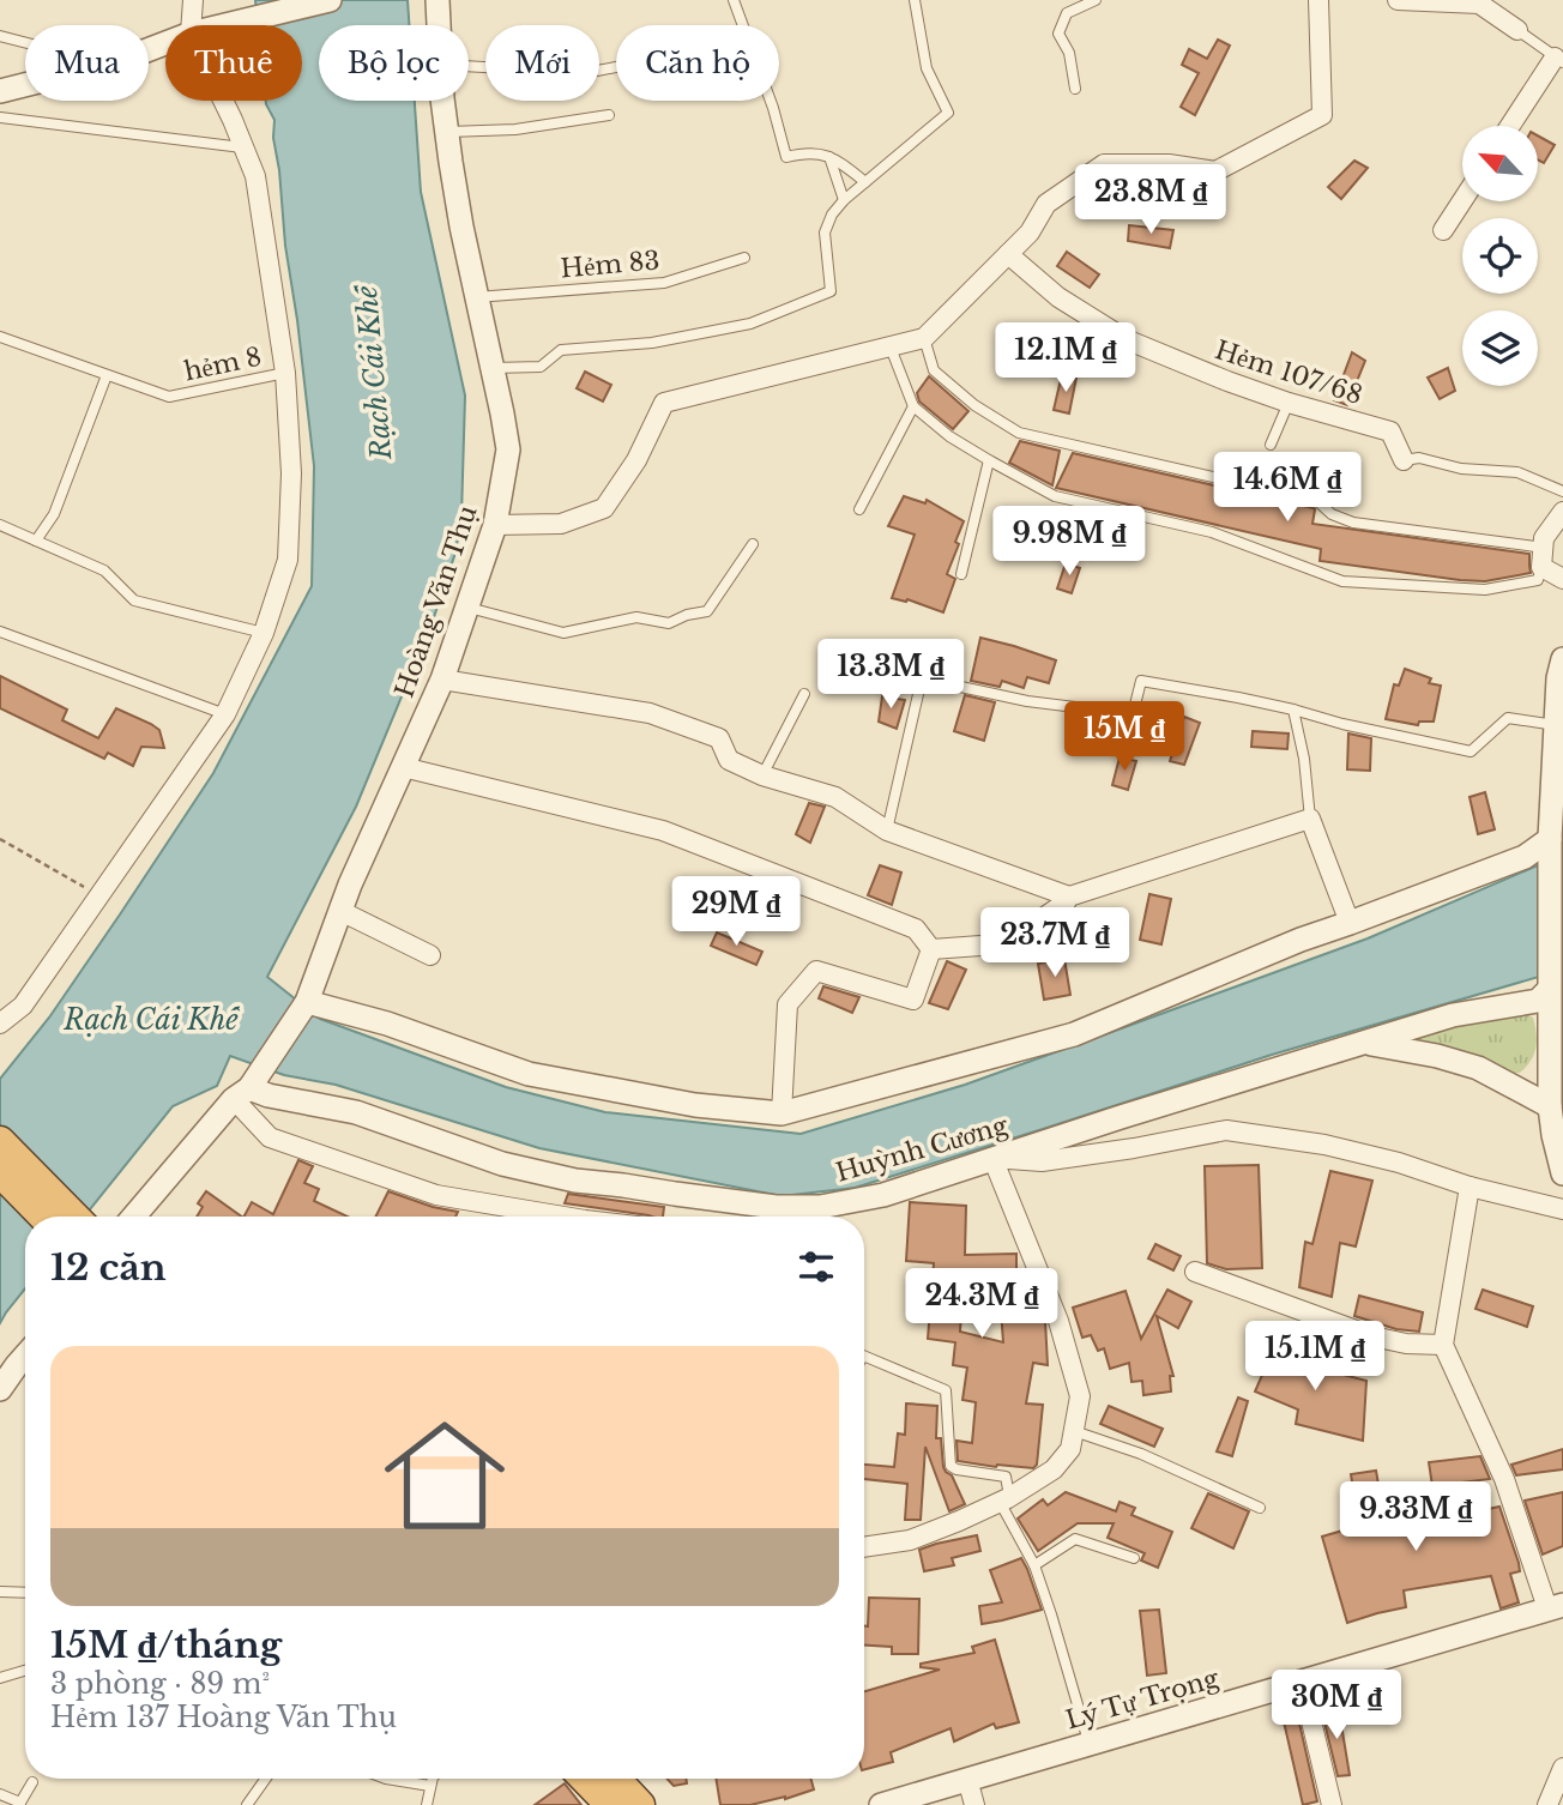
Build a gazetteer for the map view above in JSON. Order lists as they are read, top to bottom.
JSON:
{
  "streets": {
    "street": [
      "Hẻm 107/68",
      "Hoàng Văn Thụ",
      "Huỳnh Cương",
      "Lý Tự Trọng"
    ],
    "lane": ["Hẻm 83", "hẻm 8"]
  },
  "crossings": [
    ["Hẻm 83", "Hoàng Văn Thụ"],
    ["Hoàng Văn Thụ", "Huỳnh Cương"]
  ],
  "water": ["Rạch Cái Khế"],
  "north": "top left",
  "page": {
    "chip": [
      "Mua",
      "Thuê",
      "Bộ lọc",
      "Mới",
      "Căn hộ"
    ],
    "price": [
      "23.8M ₫",
      "12.1M ₫",
      "14.6M ₫",
      "9.98M ₫",
      "13.3M ₫",
      "15M ₫",
      "29M ₫",
      "23.7M ₫",
      "24.3M ₫",
      "15.1M ₫",
      "9.33M ₫",
      "30M ₫"
    ],
    "heading": "12 căn",
    "list": [
      {
        "name": "15M ₫/tháng",
        "note": "3 phòng · 89 m² · Hẻm 137 Hoàng Văn Thụ"
      }
    ]
  }
}
